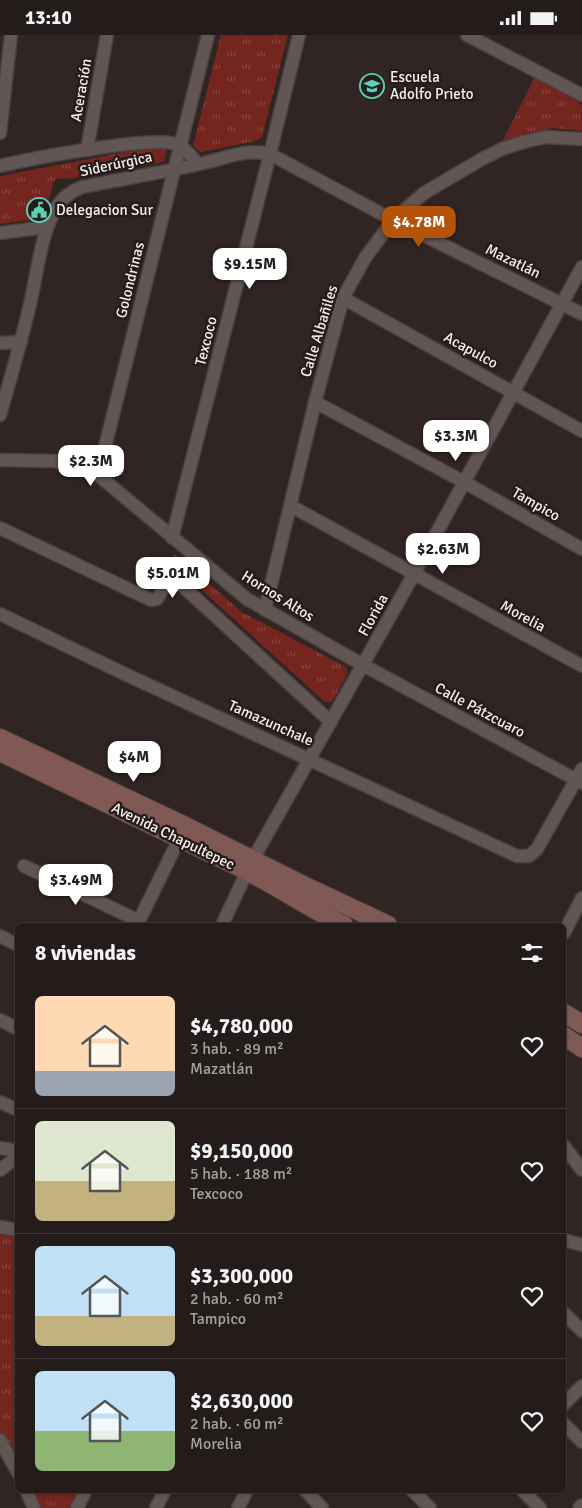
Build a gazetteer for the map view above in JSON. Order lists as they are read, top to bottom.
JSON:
{
  "streets": {
    "main road": ["Avenida Chapultepec"],
    "street": [
      "Aceración",
      "Siderúrgica",
      "Mazatlán",
      "Golondrinas",
      "Calle Albañiles",
      "Texcoco",
      "Acapulco",
      "Tampico",
      "Hornos Altos",
      "Florida",
      "Morelia",
      "Calle Pátzcuaro",
      "Tamazunchale"
    ]
  },
  "crossings": [
    ["Aceración", "Siderúrgica"],
    ["Siderúrgica", "Mazatlán"],
    ["Siderúrgica", "Golondrinas"],
    ["Siderúrgica", "Texcoco"],
    ["Mazatlán", "Calle Albañiles"],
    ["Mazatlán", "Texcoco"],
    ["Mazatlán", "Florida"],
    ["Golondrinas", "Hornos Altos"],
    ["Calle Albañiles", "Acapulco"],
    ["Calle Albañiles", "Tampico"],
    ["Calle Albañiles", "Hornos Altos"],
    ["Calle Albañiles", "Morelia"],
    ["Texcoco", "Hornos Altos"],
    ["Acapulco", "Florida"],
    ["Tampico", "Florida"],
    ["Hornos Altos", "Florida"],
    ["Hornos Altos", "Calle Pátzcuaro"],
    ["Florida", "Morelia"],
    ["Florida", "Calle Pátzcuaro"],
    ["Florida", "Tamazunchale"],
    ["Florida", "Avenida Chapultepec"],
    ["Calle Pátzcuaro", "Tamazunchale"]
  ],
  "places": {
    "school or university": ["Escuela Adolfo Prieto"],
    "public building": ["Delegacion Sur"]
  },
  "page": {
    "status": "13:10",
    "price": [
      "$4.78M",
      "$9.15M",
      "$3.3M",
      "$2.3M",
      "$2.63M",
      "$5.01M",
      "$4M",
      "$3.49M"
    ],
    "heading": "8 viviendas",
    "list": [
      {
        "name": "$4,780,000",
        "note": "3 hab. · 89 m² · Mazatlán"
      },
      {
        "name": "$9,150,000",
        "note": "5 hab. · 188 m² · Texcoco"
      },
      {
        "name": "$3,300,000",
        "note": "2 hab. · 60 m² · Tampico"
      },
      {
        "name": "$2,630,000",
        "note": "2 hab. · 60 m² · Morelia"
      }
    ]
  }
}
